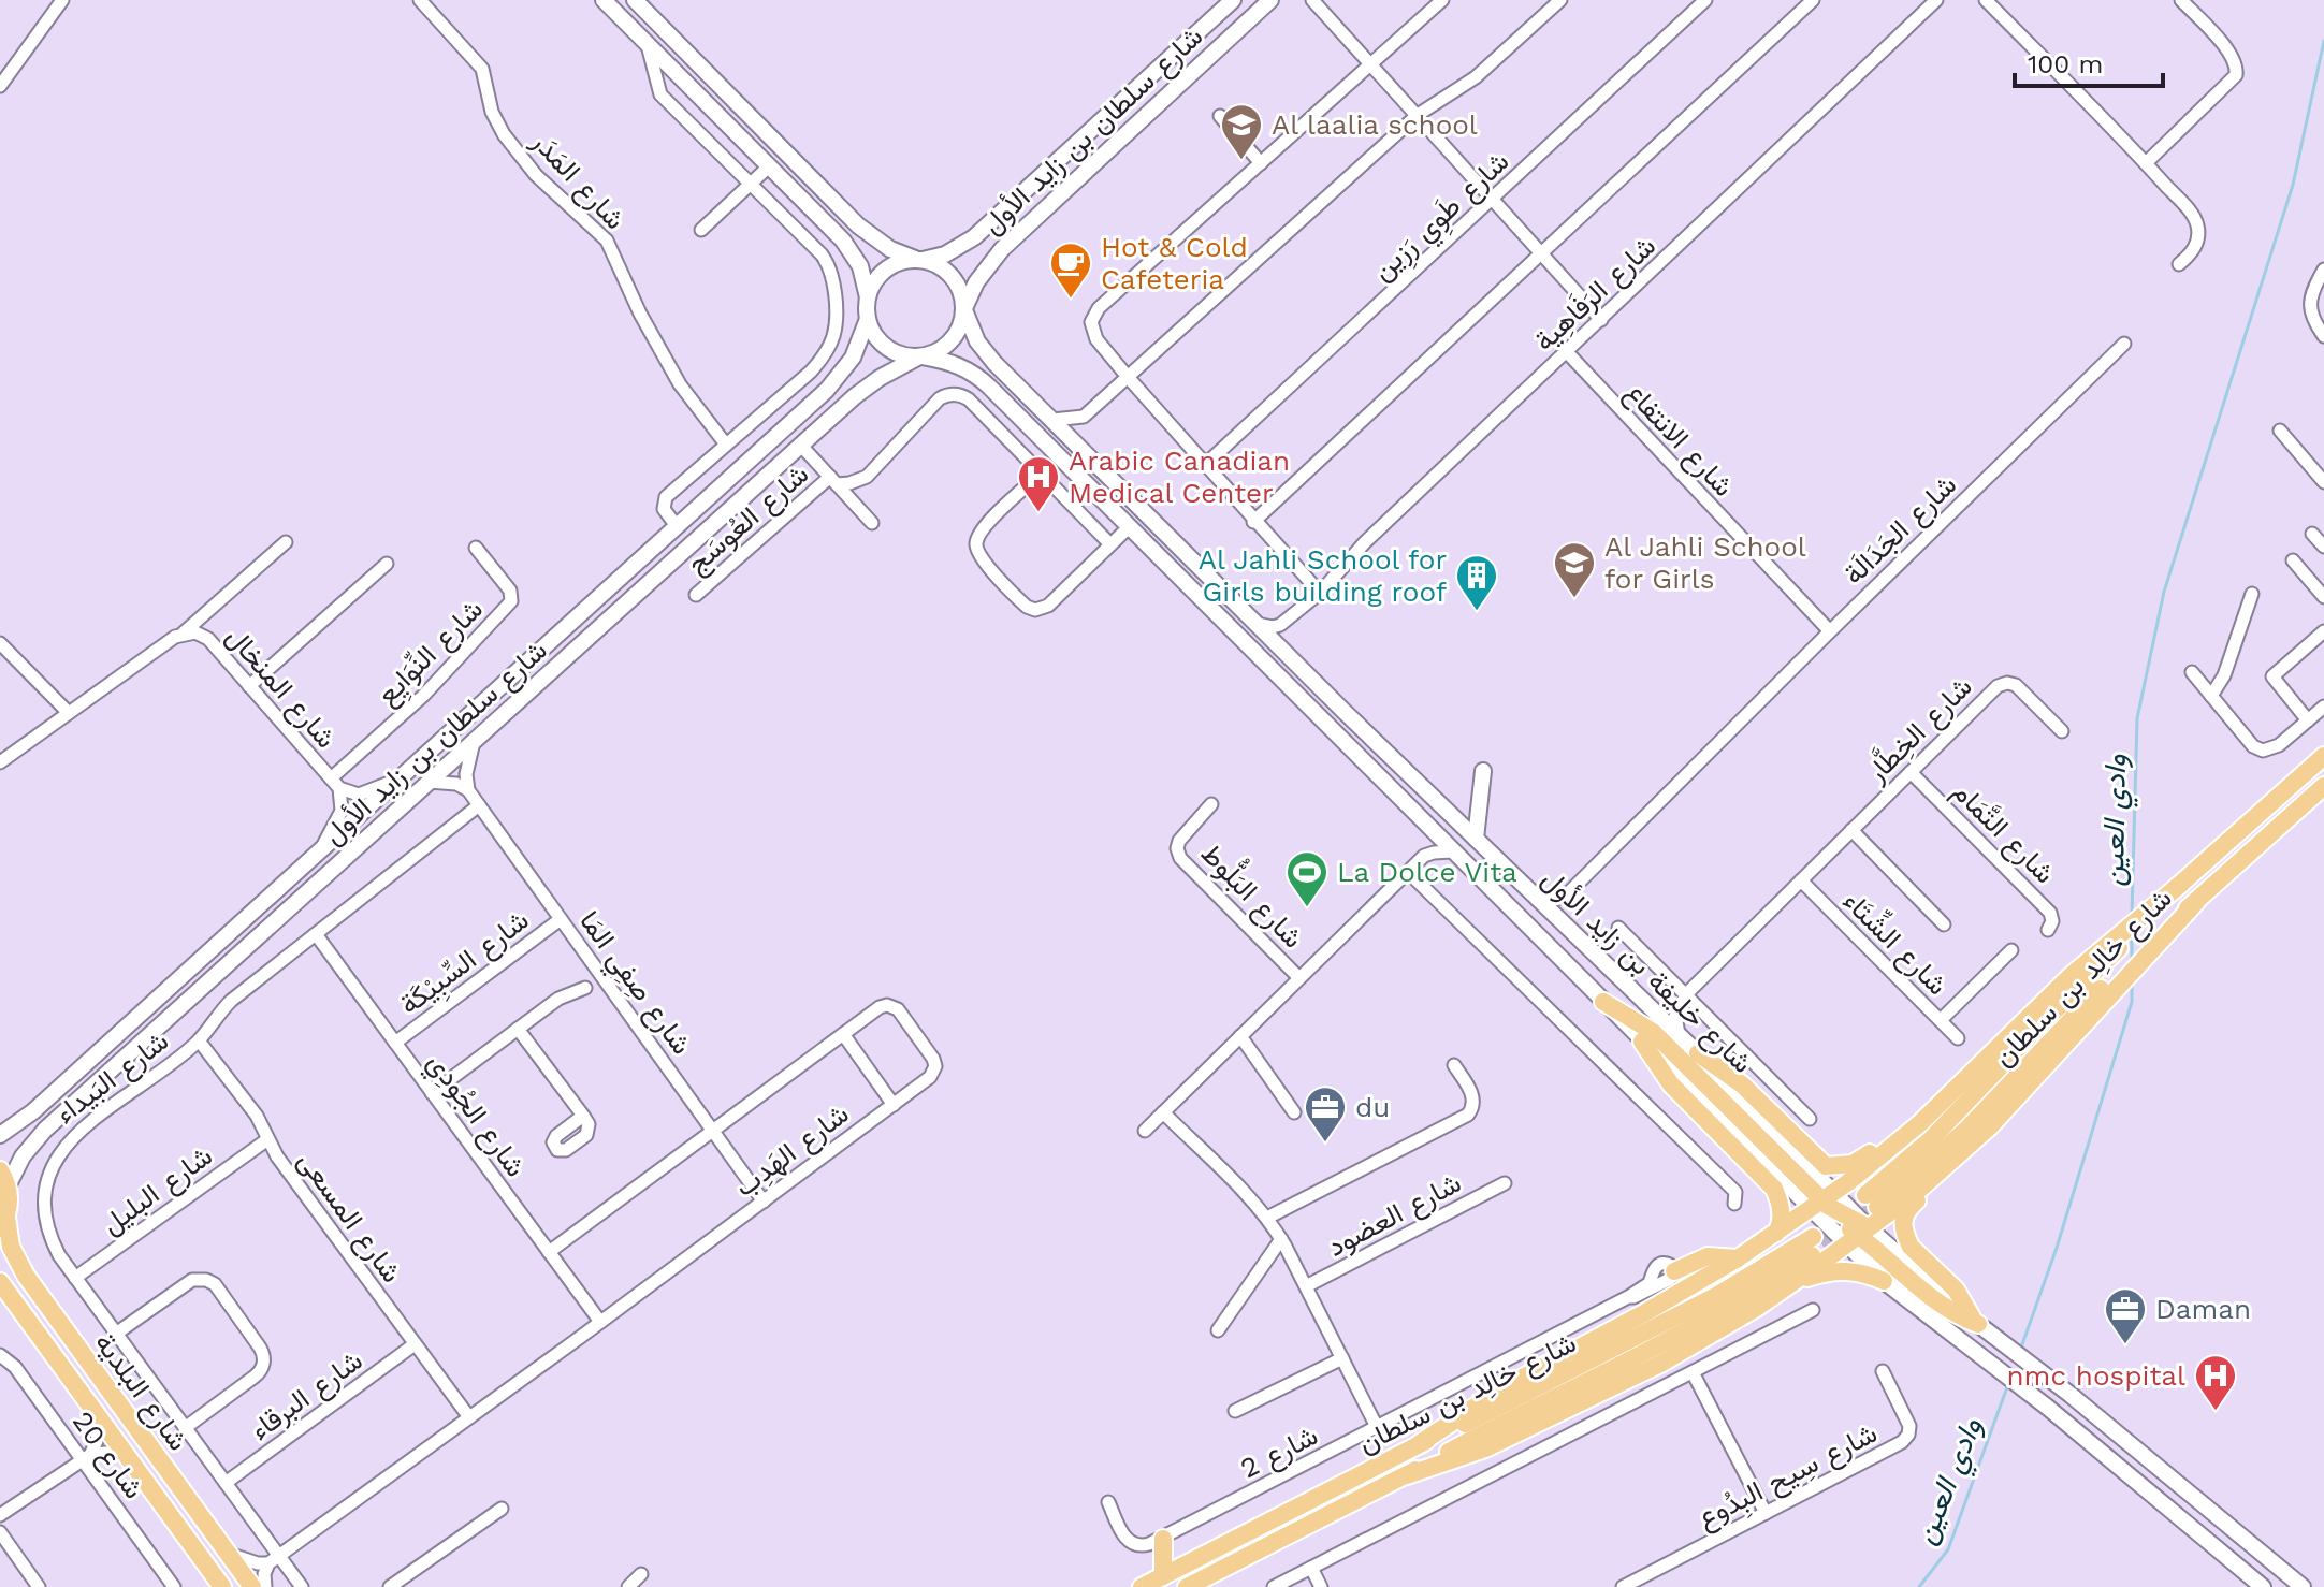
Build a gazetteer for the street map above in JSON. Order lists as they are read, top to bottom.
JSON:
{
  "streets": {
    "main road": [
      "شارع سلطان بن زايد الأول",
      "شارع خليفة بن زايد الأول",
      "شارع خالِد بن سلطان",
      "شارع البلدية"
    ],
    "street": [
      "شارع المَدَر",
      "شارع طَوِي رَزِين",
      "شارع الرَفَاهِية",
      "شارع الانتفاع",
      "شارع العُوسَج",
      "شارع الجَدَالَة",
      "شارع النِّوَايِع",
      "شارع المنخال",
      "شارع الخِطَّار",
      "شارع التَّمَام",
      "شارع البَلُّوط",
      "شارع الشِّتَاء",
      "شارع السِّبِيْكَة",
      "شارع صِفِي المَا",
      "شارع البَيداء",
      "شارع الجُودِي",
      "شارع الهَدِب",
      "شارع البليل",
      "شارع العضود",
      "شارع المسعى",
      "شارع البرقاء",
      "شارع 2",
      "شارع 20",
      "شارع سِيح البِدُوع"
    ]
  },
  "crossings": [
    ["شارع سلطان بن زايد الأول", "شارع العُوسَج"],
    ["شارع سلطان بن زايد الأول", "شارع المنخال"],
    ["شارع سلطان بن زايد الأول", "شارع خليفة بن زايد الأول"],
    ["شارع سلطان بن زايد الأول", "شارع البلدية"],
    ["شارع الرَفَاهِية", "شارع الانتفاع"],
    ["شارع الانتفاع", "شارع الجَدَالَة"],
    ["شارع النِّوَايِع", "شارع المنخال"],
    ["شارع الخِطَّار", "شارع التَّمَام"],
    ["شارع الخِطَّار", "شارع الشِّتَاء"],
    ["شارع السِّبِيْكَة", "شارع صِفِي المَا"],
    ["شارع السِّبِيْكَة", "شارع الجُودِي"],
    ["شارع صِفِي المَا", "شارع البَيداء"],
    ["شارع صِفِي المَا", "شارع الهَدِب"],
    ["شارع البَيداء", "شارع الجُودِي"],
    ["شارع البَيداء", "شارع الهَدِب"],
    ["شارع البَيداء", "شارع البليل"],
    ["شارع البَيداء", "شارع المسعى"],
    ["شارع البَيداء", "شارع البرقاء"],
    ["شارع الجُودِي", "شارع الهَدِب"],
    ["شارع الهَدِب", "شارع المسعى"],
    ["شارع البليل", "شارع المسعى"],
    ["شارع المسعى", "شارع البرقاء"]
  ],
  "water": ["وادي العين"],
  "places": {
    "school or university": ["Al laalia school", "Al Jahli School for Girls"],
    "cafe": ["Hot & Cold Cafeteria"],
    "hospital": ["Arabic Canadian Medical Center", "nmc hospital"],
    "building": ["Al Jahli School for Girls building roof"],
    "sports": ["La Dolce Vita"],
    "office": ["du", "Daman"]
  },
  "scale_bar": "100 m"
}
